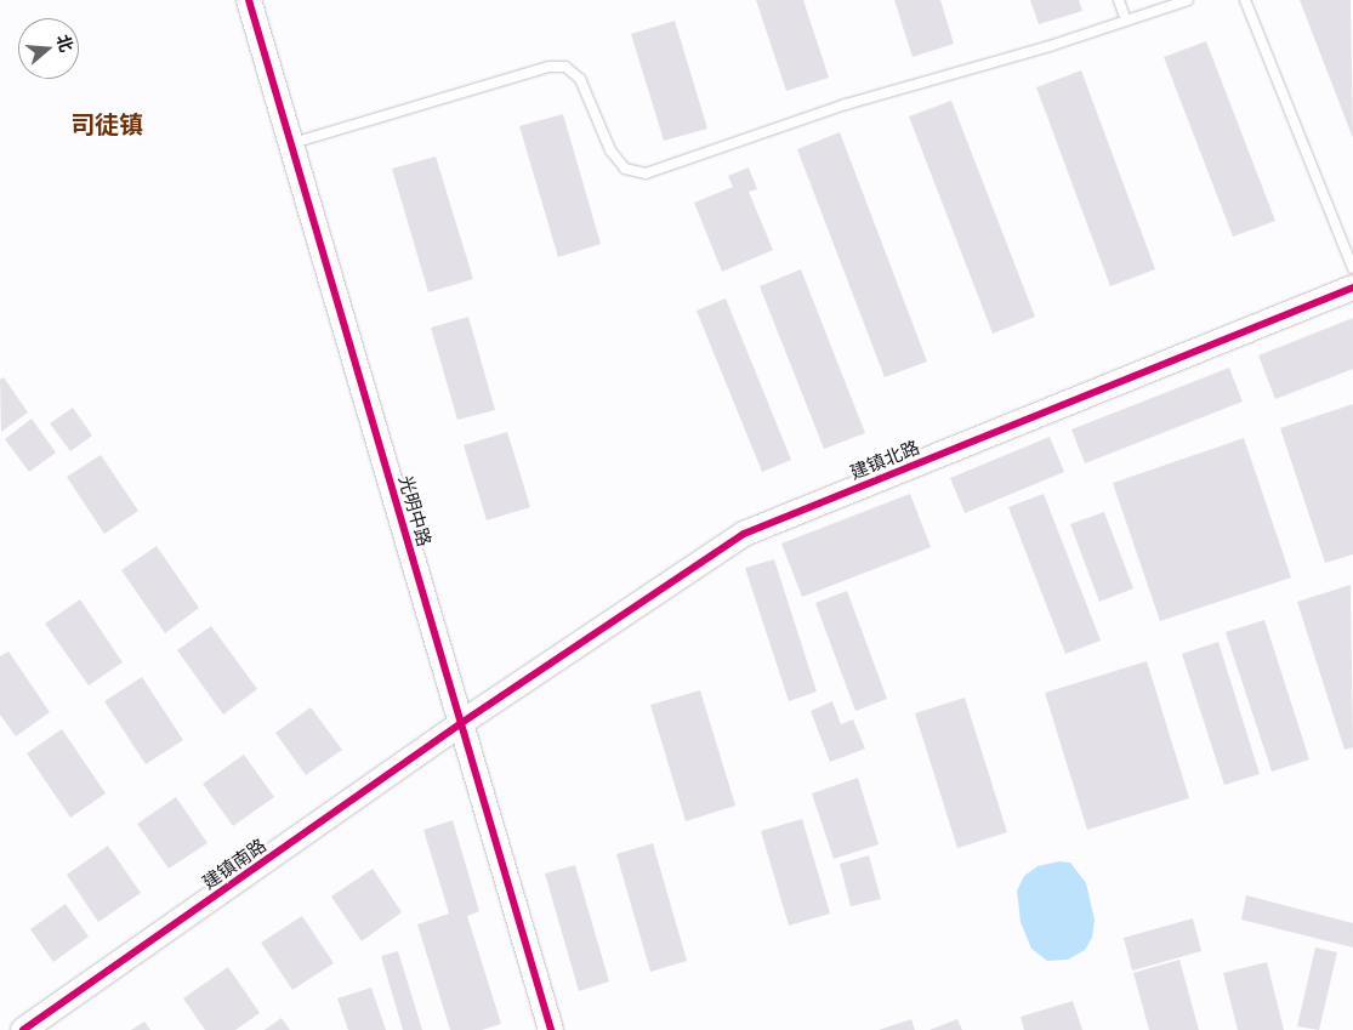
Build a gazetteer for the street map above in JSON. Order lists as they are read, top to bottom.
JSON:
{
  "streets": {
    "street": ["建镇北路", "光明中路", "建镇南路"]
  },
  "crossings": [
    ["建镇北路", "光明中路"],
    ["建镇北路", "建镇南路"],
    ["光明中路", "建镇南路"]
  ],
  "districts": ["司徒镇"],
  "north": "right"
}
